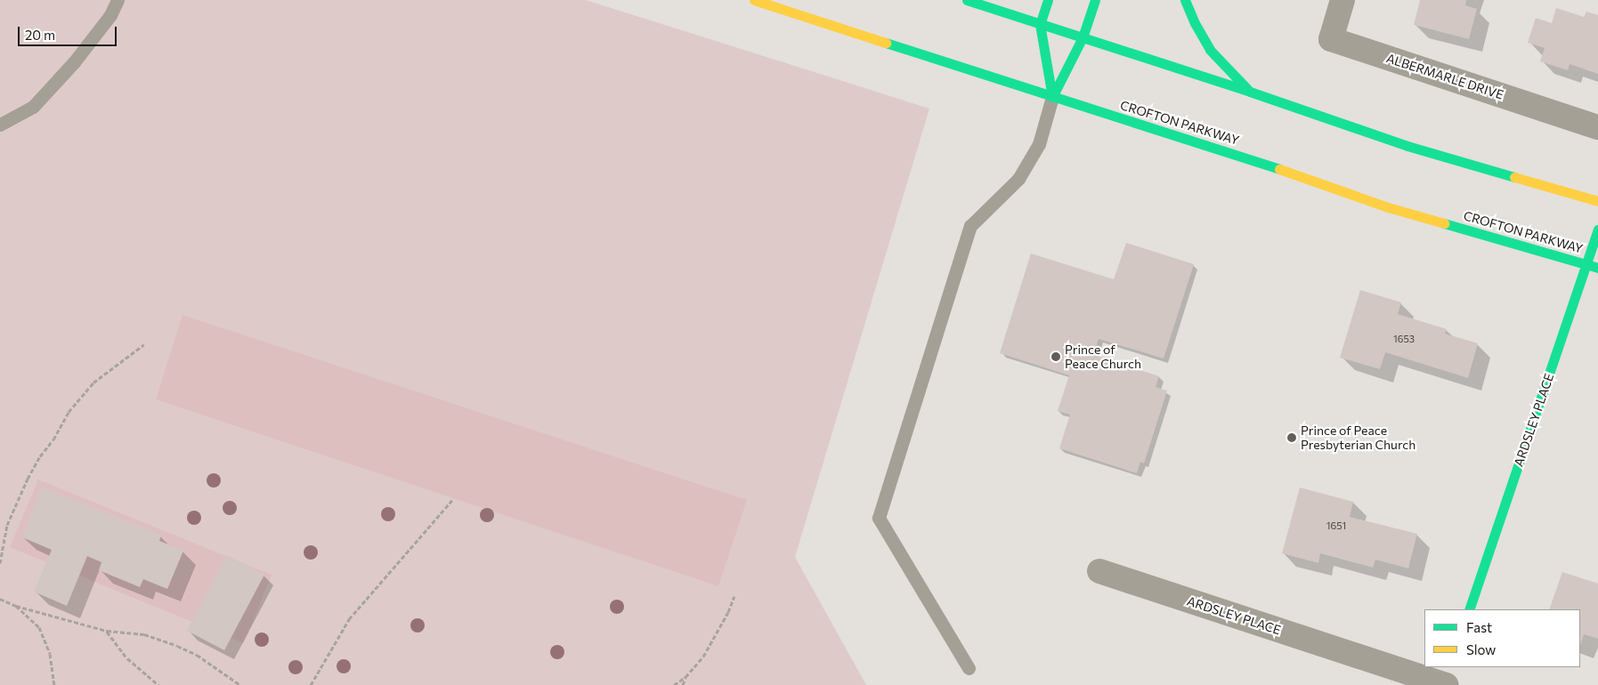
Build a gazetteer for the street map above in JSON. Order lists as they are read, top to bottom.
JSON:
{
  "streets": {
    "street": ["ALBERMARLE DRIVE", "CROFTON PARKWAY", "ARDSLEY PLACE"]
  },
  "crossings": [
    ["CROFTON PARKWAY", "ARDSLEY PLACE"]
  ],
  "places": ["Prince of Peace Church", "Prince of Peace Presbyterian Church"],
  "house_numbers": ["1653", "1651"],
  "legend": ["Fast", "Slow"],
  "scale_bar": "20 m"
}
